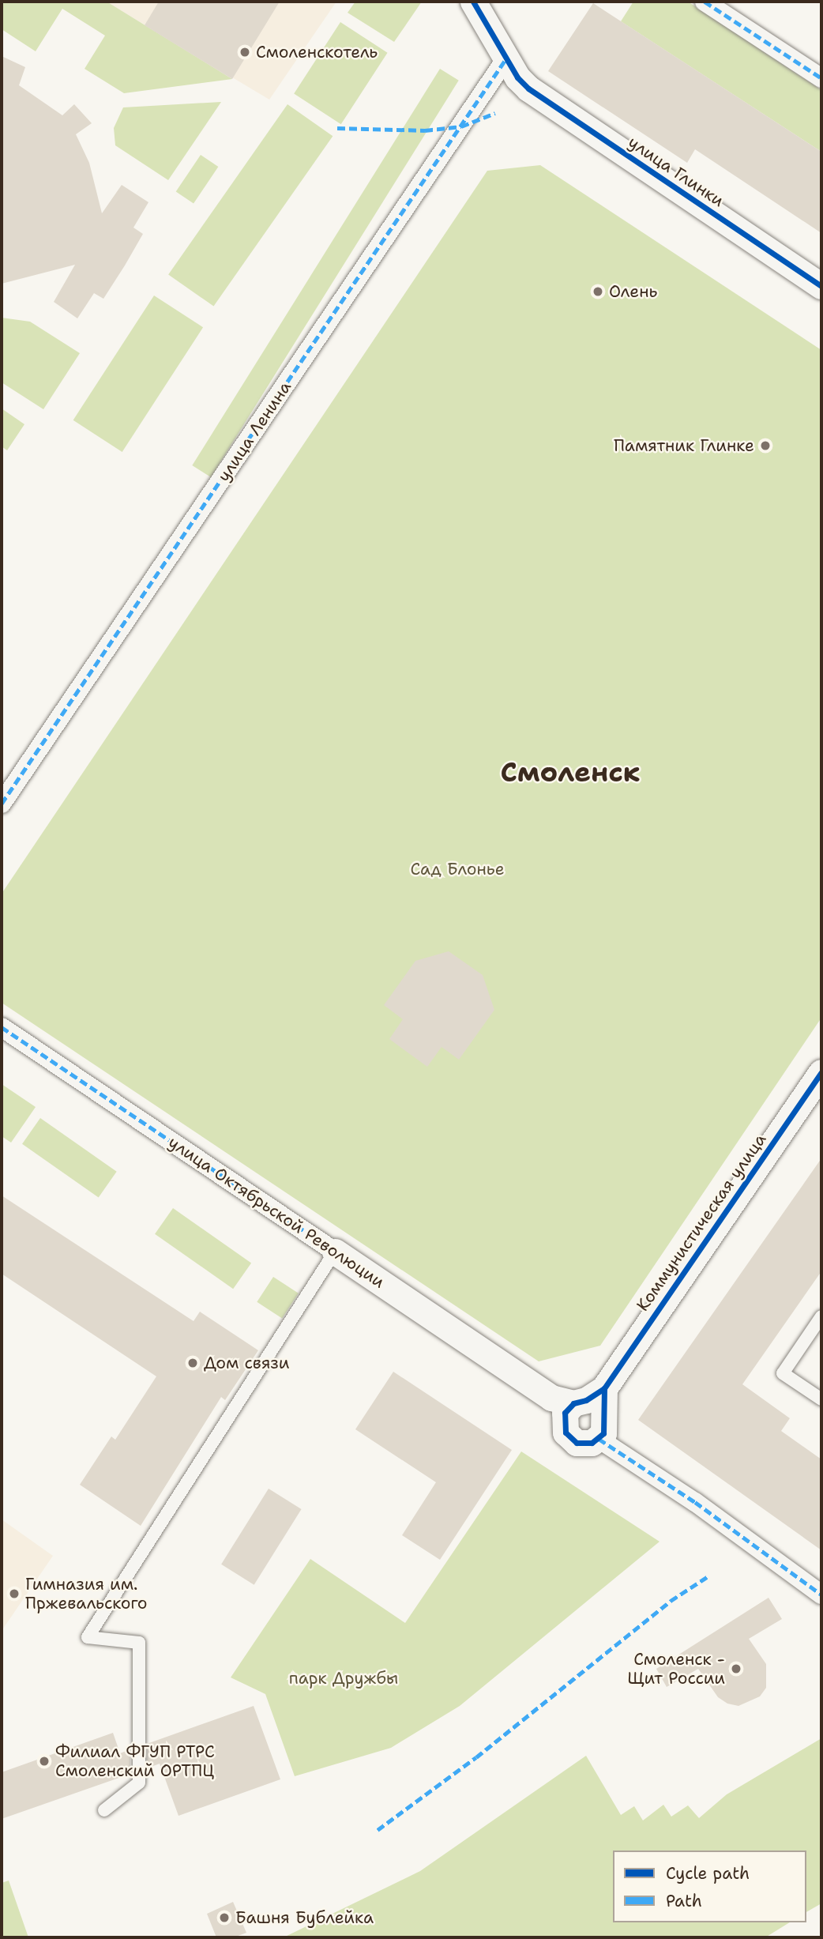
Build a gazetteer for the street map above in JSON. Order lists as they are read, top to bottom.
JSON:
{
  "streets": {
    "street": [
      "улица Глинки",
      "улица Ленина",
      "улица Октябрьской Революции",
      "Коммунистическая улица"
    ]
  },
  "crossings": [
    ["улица Глинки", "улица Ленина"]
  ],
  "districts": ["Смоленск"],
  "parks": ["Сад Блонье", "парк Дружбы"],
  "places": [
    "Смоленскотель",
    "Олень",
    "Памятник Глинке",
    "Дом связи",
    "Гимназия им. Пржевальского",
    "Смоленск - Щит России",
    "Филиал ФГУП РТРС Смоленский ОРТПЦ",
    "Башня Бублейка"
  ],
  "legend": ["Cycle path", "Path"]
}
